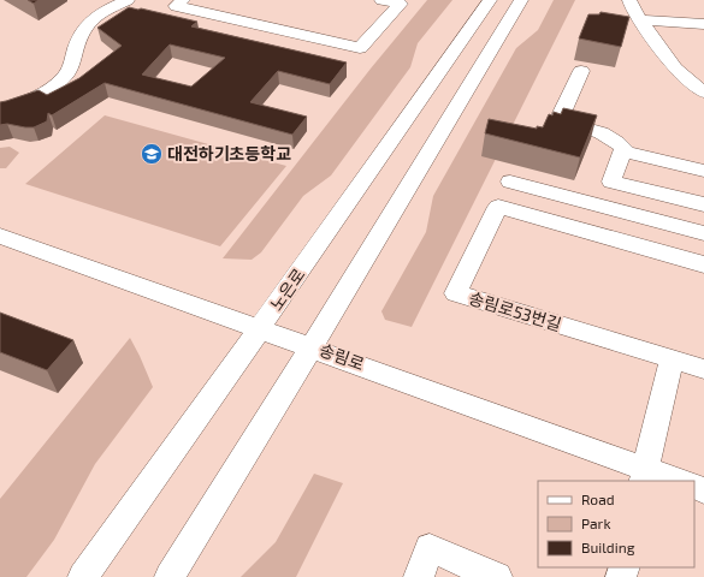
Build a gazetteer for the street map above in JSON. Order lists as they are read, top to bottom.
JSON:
{
  "streets": {
    "street": ["노은로", "송림로53번길", "송림로"]
  },
  "crossings": [
    ["노은로", "송림로"]
  ],
  "places": {
    "school or university": ["대전하기초등학교"]
  },
  "legend": ["Road", "Park", "Building"]
}
